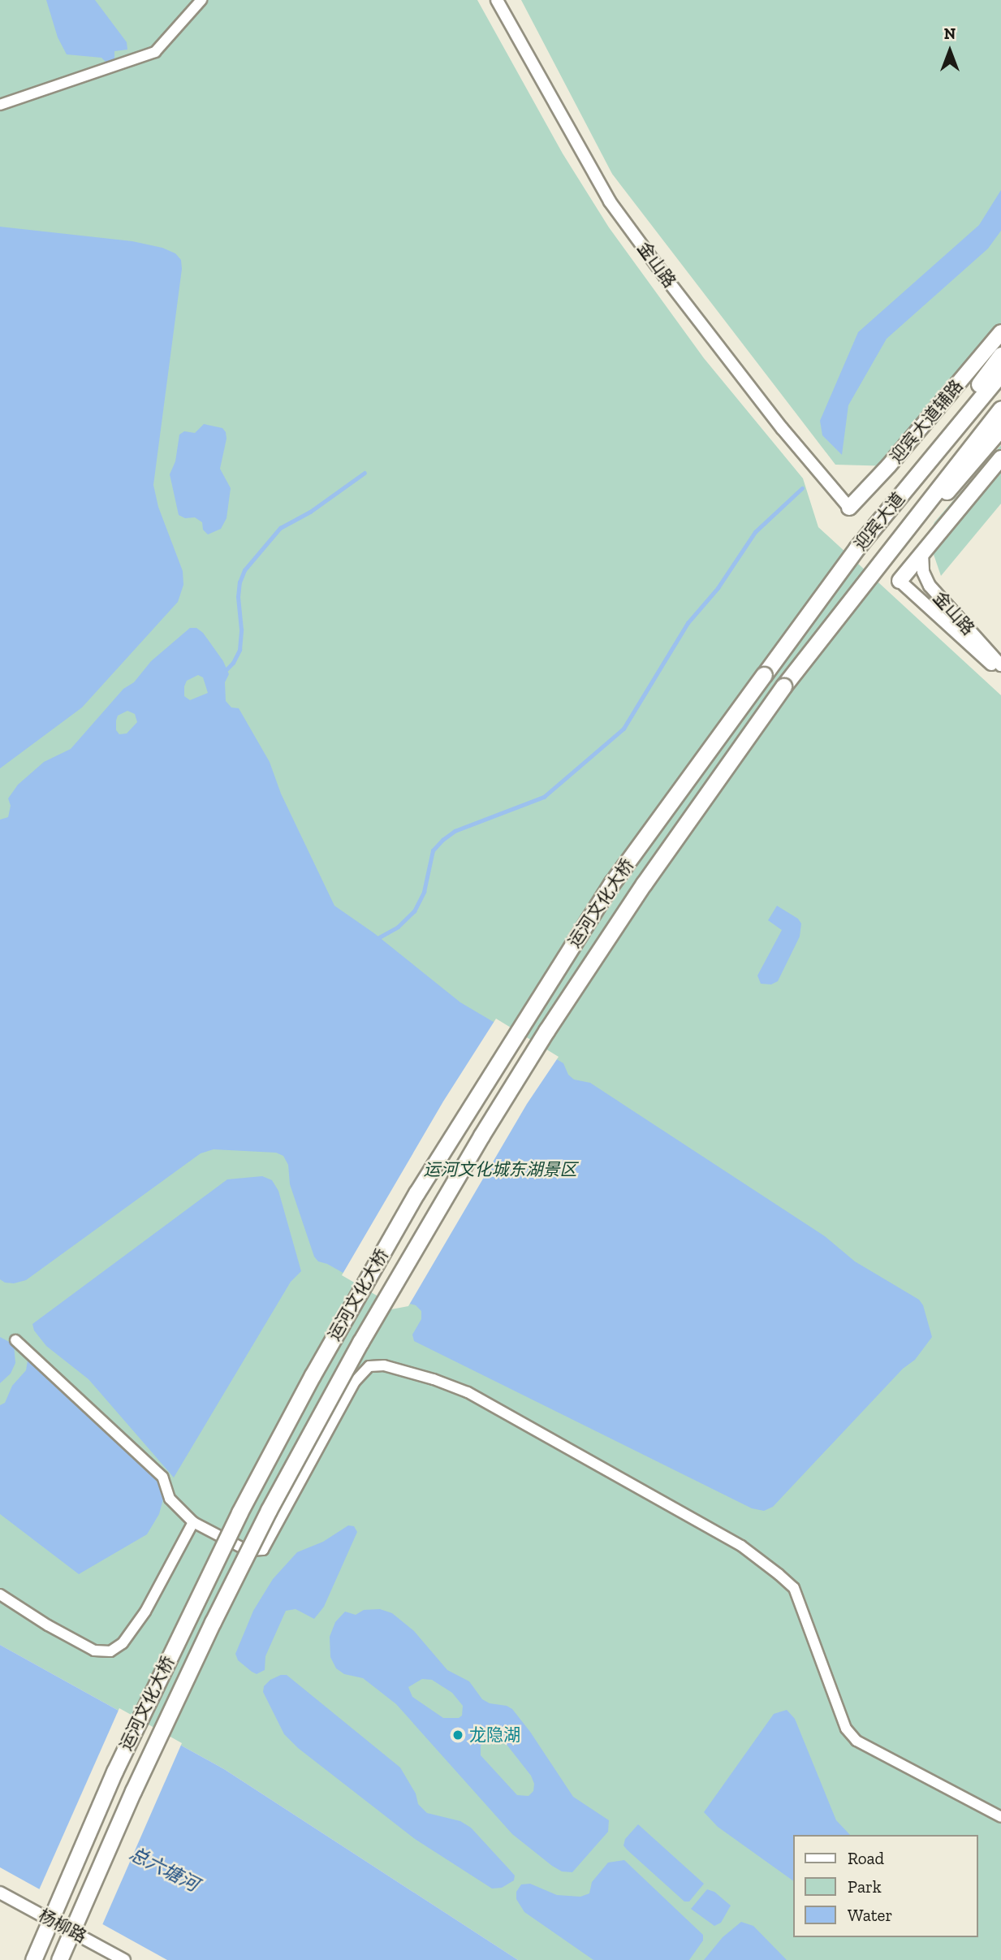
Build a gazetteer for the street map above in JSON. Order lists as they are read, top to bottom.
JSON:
{
  "streets": {
    "highway": ["迎宾大道", "运河文化大桥"],
    "main road": ["迎宾大道辅路"],
    "street": ["金山路", "杨柳路"]
  },
  "crossings": [
    ["金山路", "迎宾大道辅路"],
    ["迎宾大道", "运河文化大桥"]
  ],
  "water": ["总六塘河"],
  "parks": ["运河文化城东湖景区"],
  "places": ["龙隐湖"],
  "legend": ["Road", "Park", "Water"],
  "north": "top"
}
